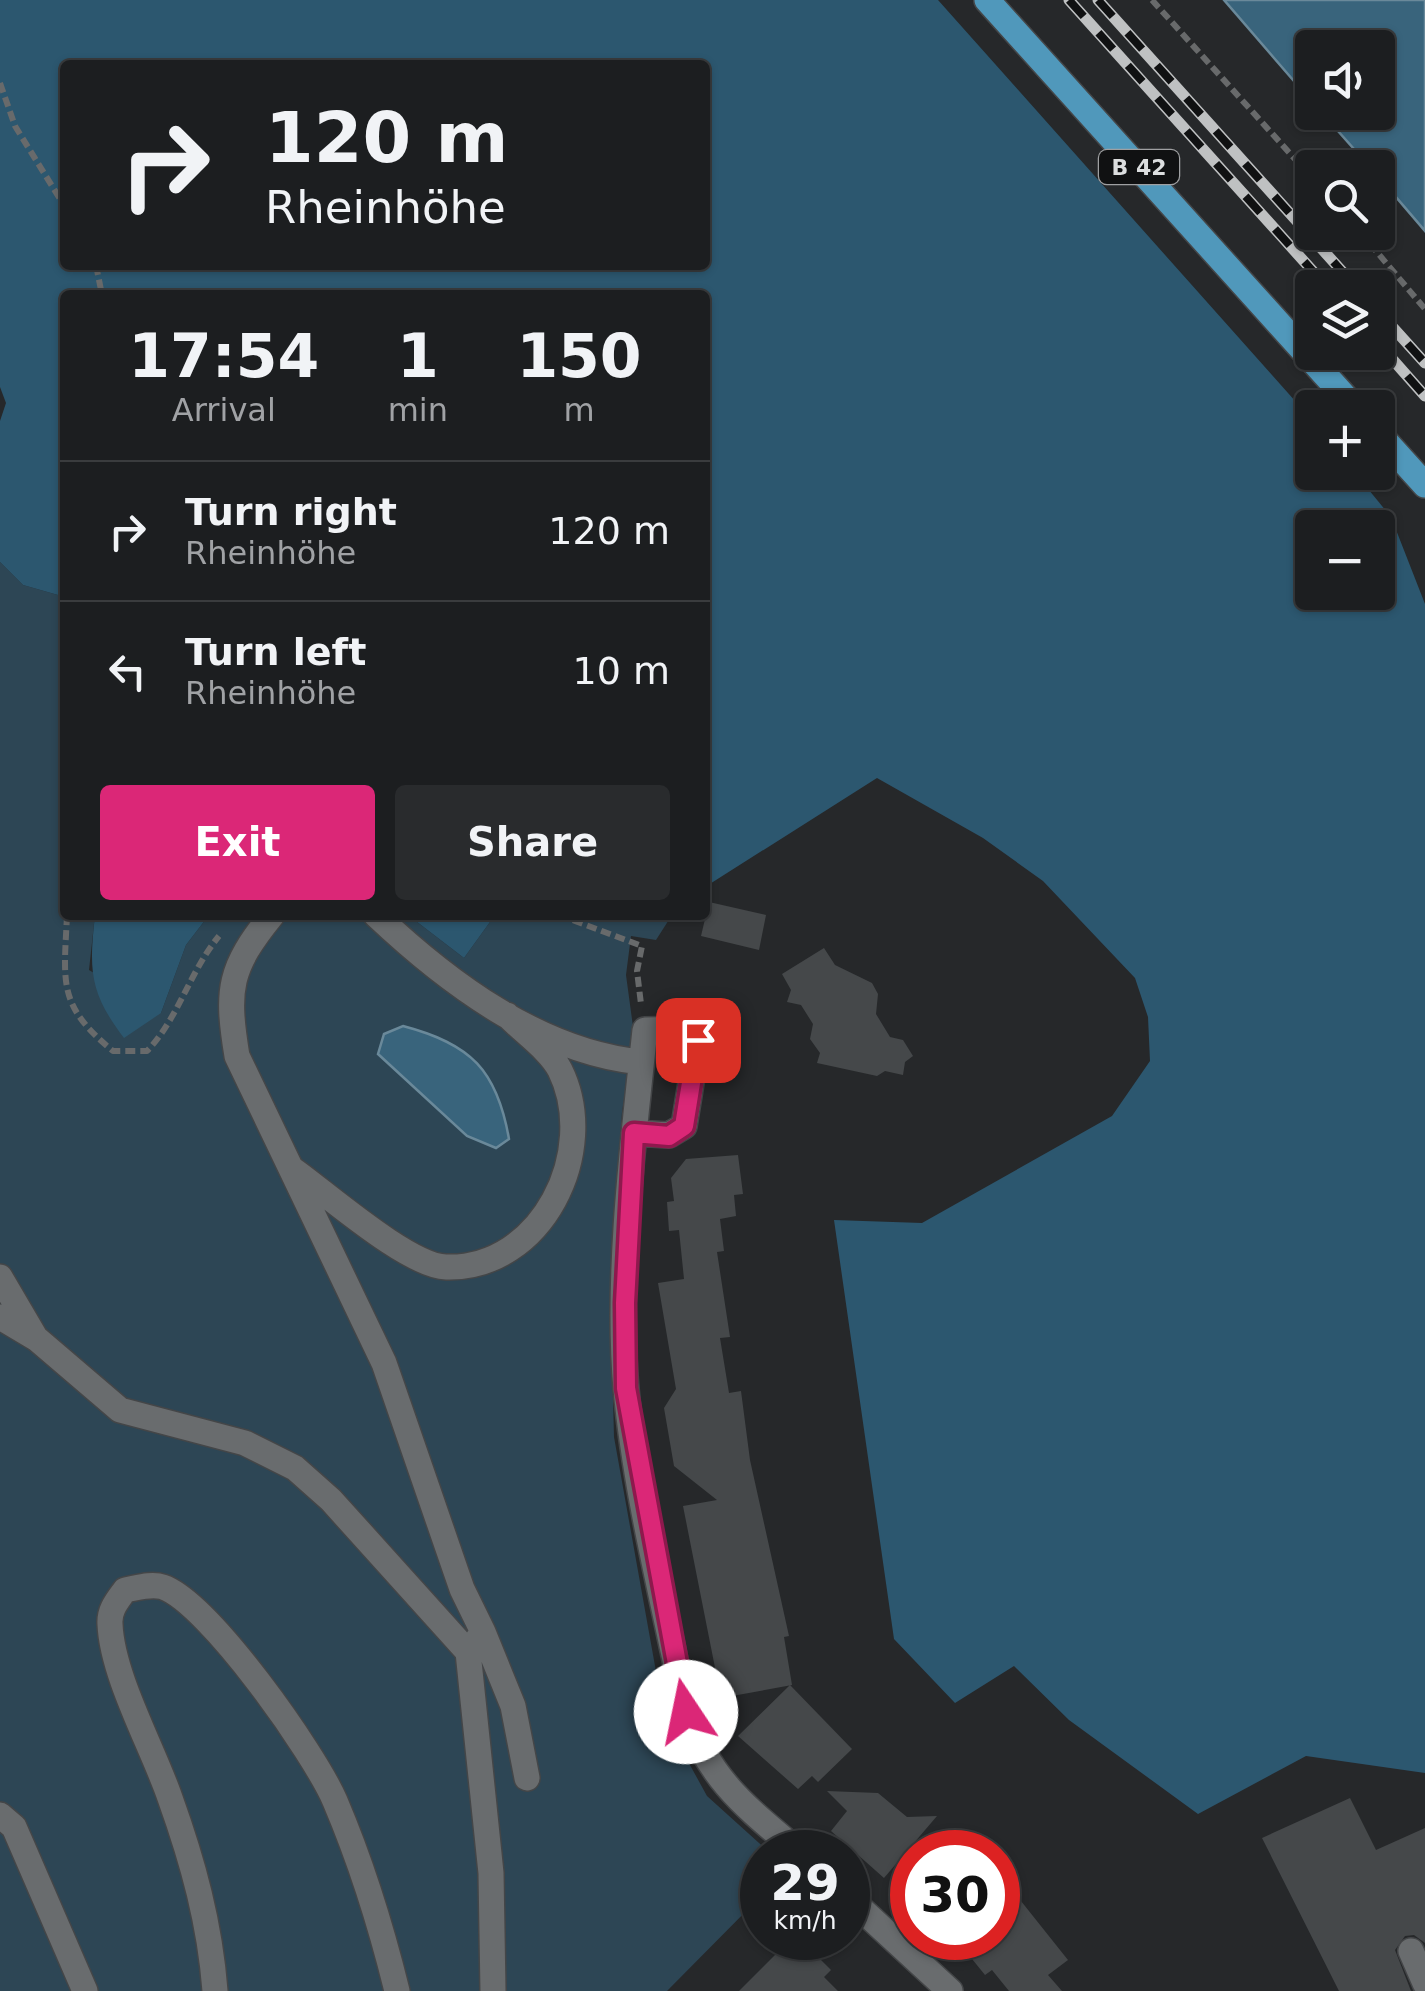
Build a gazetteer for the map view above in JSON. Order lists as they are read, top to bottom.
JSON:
{
  "streets": {
    "main road": ["B 42"]
  },
  "page": {
    "map_buttons": ["+", "−"],
    "turn": ["120 m", "Rheinhöhe"],
    "eta": [
      "17:54",
      "Arrival",
      "1",
      "min",
      "150",
      "m"
    ],
    "list": [
      {
        "name": "Turn right",
        "note": "Rheinhöhe",
        "value": "120 m"
      },
      {
        "name": "Turn left",
        "note": "Rheinhöhe",
        "value": "10 m"
      }
    ],
    "buttons": ["Exit", "Share"],
    "speed": "29 km/h",
    "limit": "30"
  }
}
